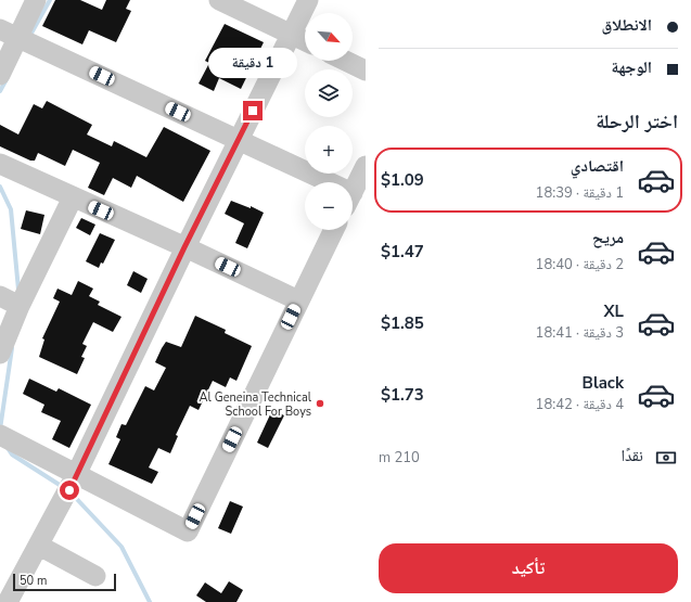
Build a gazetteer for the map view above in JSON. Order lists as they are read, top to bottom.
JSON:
{
  "places": ["Al Geneina Technical School For Boys"],
  "scale_bar": "50 m",
  "north": "bottom right",
  "page": {
    "banner": ["الانطلاق", "الوجهة"],
    "map_buttons": ["+", "−"],
    "bubble": "1 دقيقة",
    "heading": "اختر الرحلة",
    "list": [
      {
        "name": "اقتصادي",
        "note": "1 دقيقة · 18:39",
        "value": "$1.09"
      },
      {
        "name": "مريح",
        "note": "2 دقيقة · 18:40",
        "value": "$1.47"
      },
      {
        "name": "XL",
        "note": "3 دقيقة · 18:41",
        "value": "$1.85"
      },
      {
        "name": "Black",
        "note": "4 دقيقة · 18:42",
        "value": "$1.73"
      }
    ],
    "pay": ["نقدًا", "210 m"],
    "buttons": "تأكيد",
    "scale": "50 m"
  }
}
